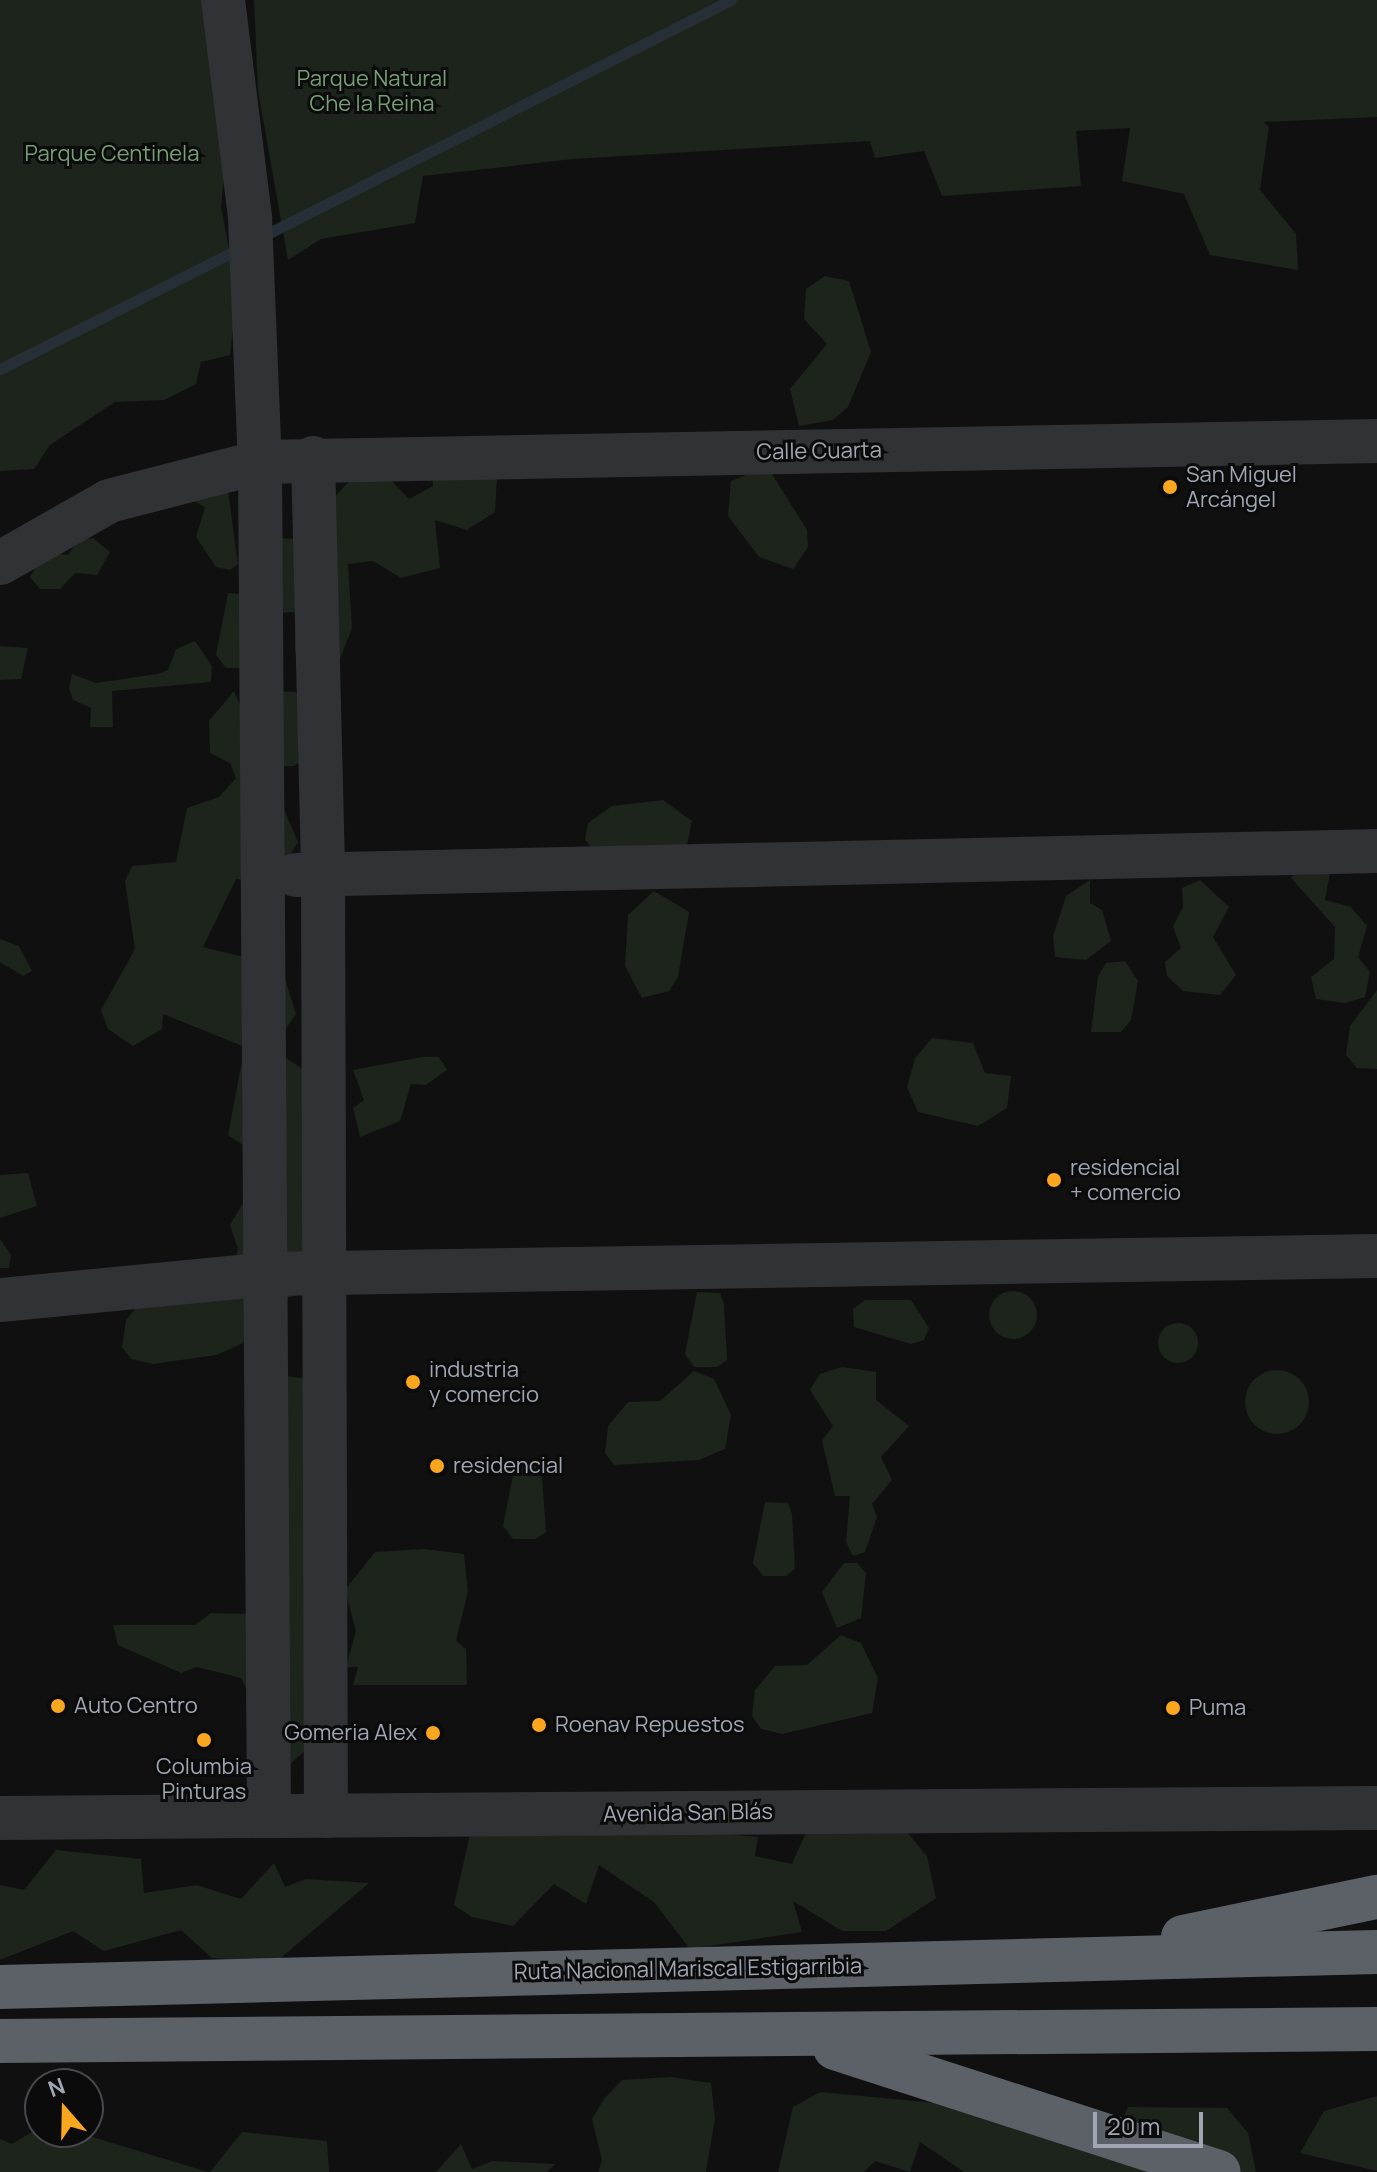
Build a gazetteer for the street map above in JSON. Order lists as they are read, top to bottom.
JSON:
{
  "streets": {
    "highway": ["Ruta Nacional Mariscal Estigarribia"],
    "street": ["Calle Cuarta", "Avenida San Blás"]
  },
  "parks": ["Parque Natural Che la Reina", "Parque Centinela"],
  "places": [
    "San Miguel Arcángel",
    "residencial + comercio",
    "industria y comercio",
    "residencial",
    "Auto Centro",
    "Puma",
    "Roenav Repuestos",
    "Gomeria Alex",
    "Columbia Pinturas"
  ],
  "scale_bar": "20 m",
  "north": "top"
}
